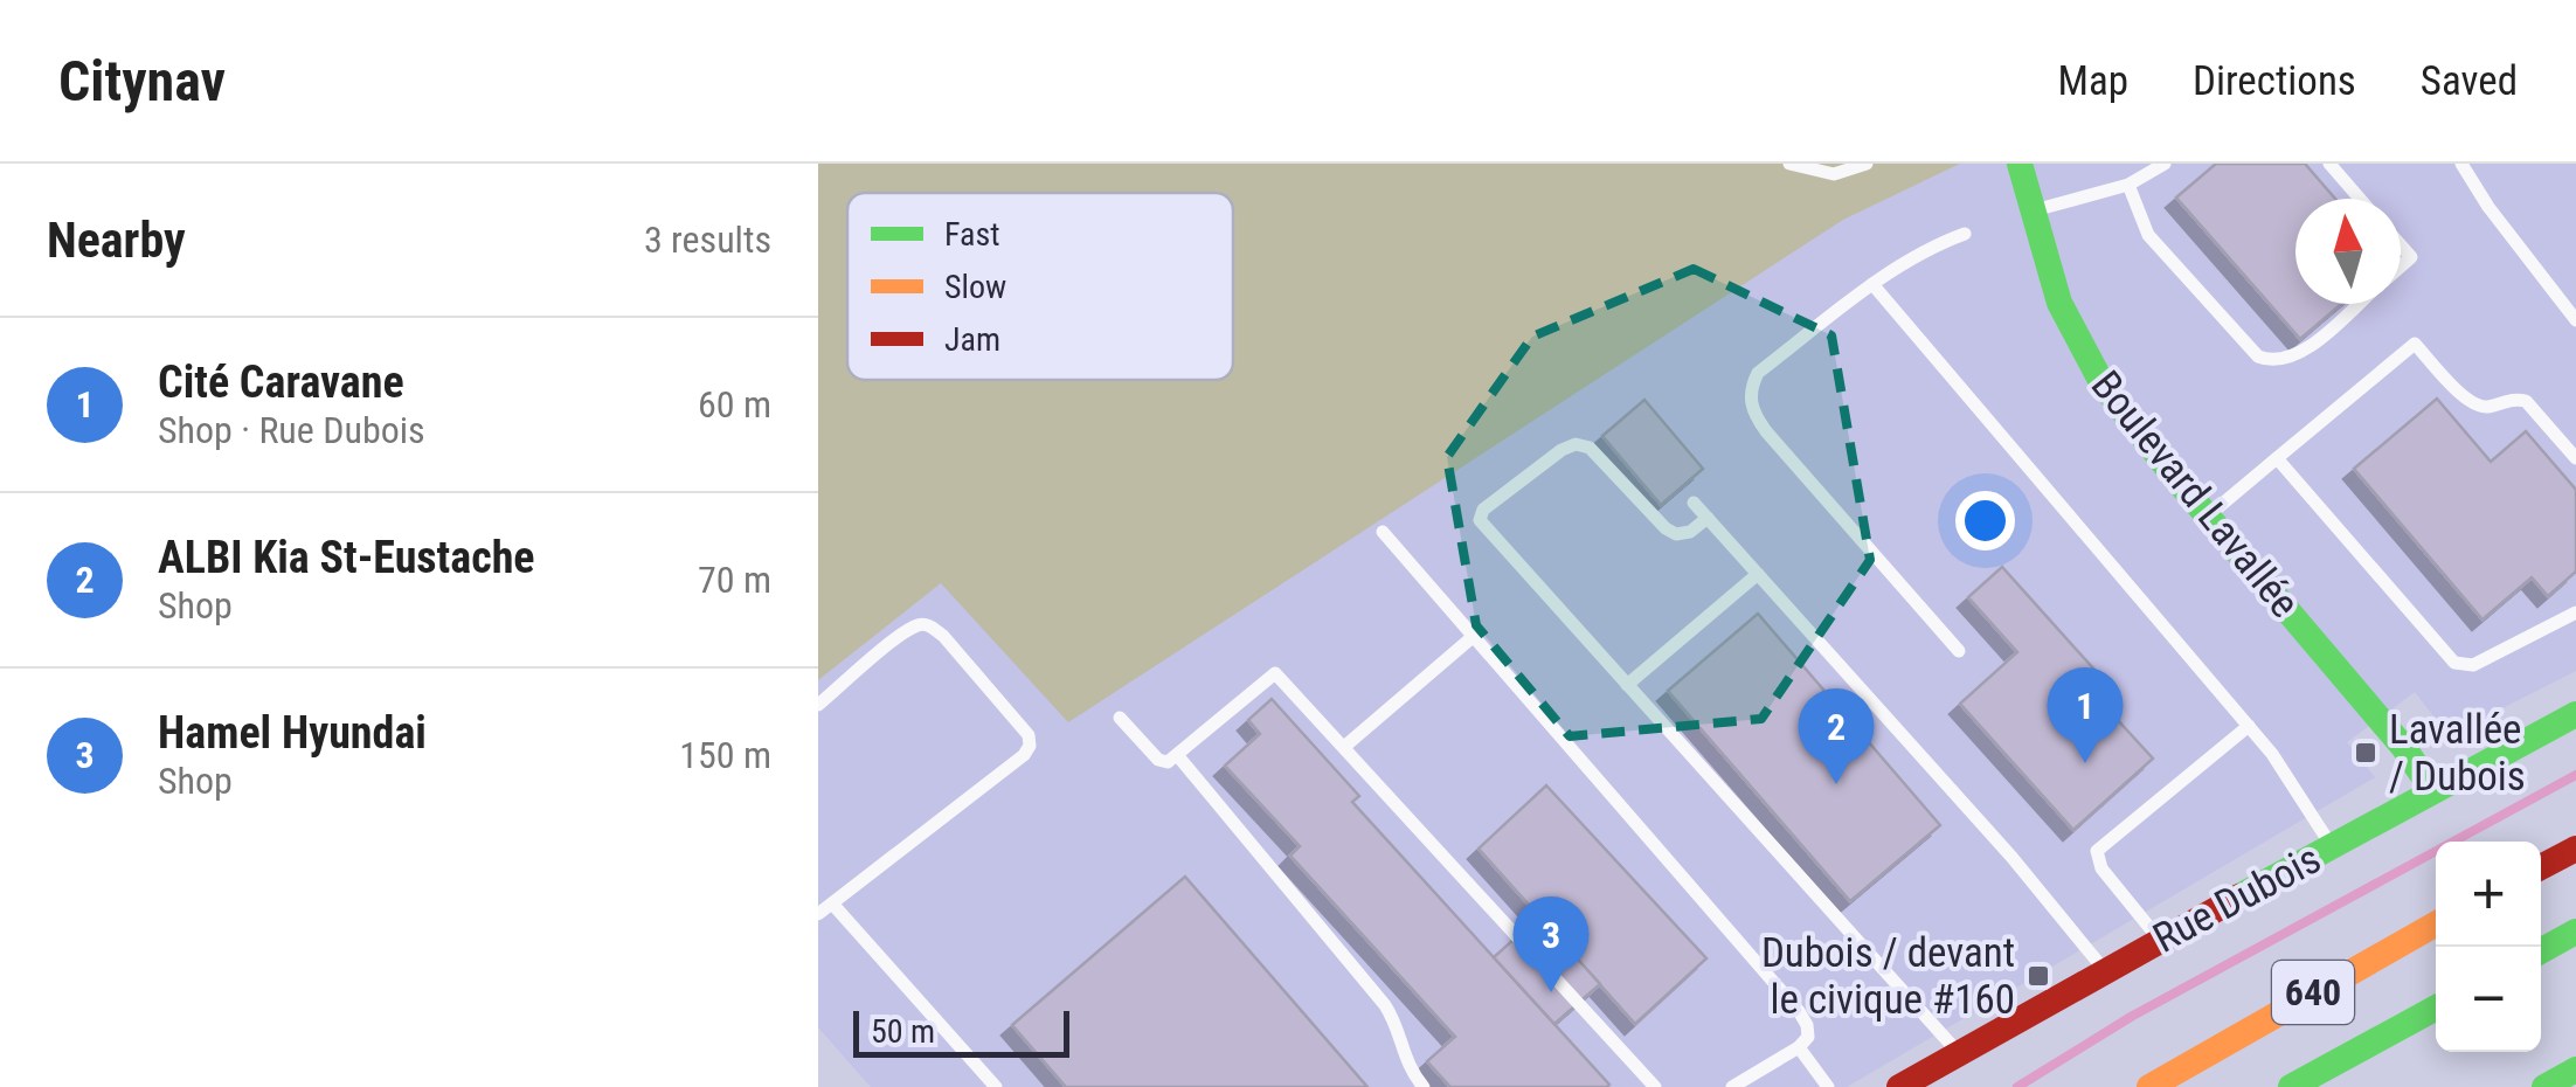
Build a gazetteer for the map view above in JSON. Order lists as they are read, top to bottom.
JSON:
{
  "streets": {
    "main road": ["Boulevard Lavallée", "Rue Dubois", "640"]
  },
  "crossings": [
    ["Boulevard Lavallée", "Rue Dubois"]
  ],
  "places": {
    "transit": ["Lavallée / Dubois", "Dubois / devant le civique #160"]
  },
  "legend": ["Fast", "Slow", "Jam"],
  "scale_bar": "50 m",
  "north": "top",
  "page": {
    "header": "Citynav",
    "nav": ["Map", "Directions", "Saved"],
    "heading": ["Nearby", "3 results"],
    "list": [
      {
        "mark": "1",
        "name": "Cité Caravane",
        "note": "Shop · Rue Dubois",
        "value": "60 m"
      },
      {
        "mark": "2",
        "name": "ALBI Kia St-Eustache",
        "note": "Shop",
        "value": "70 m"
      },
      {
        "mark": "3",
        "name": "Hamel Hyundai",
        "note": "Shop",
        "value": "150 m"
      }
    ],
    "pins": ["1", "2", "3"],
    "map_buttons": ["+", "−"],
    "scale": "50 m"
  }
}
